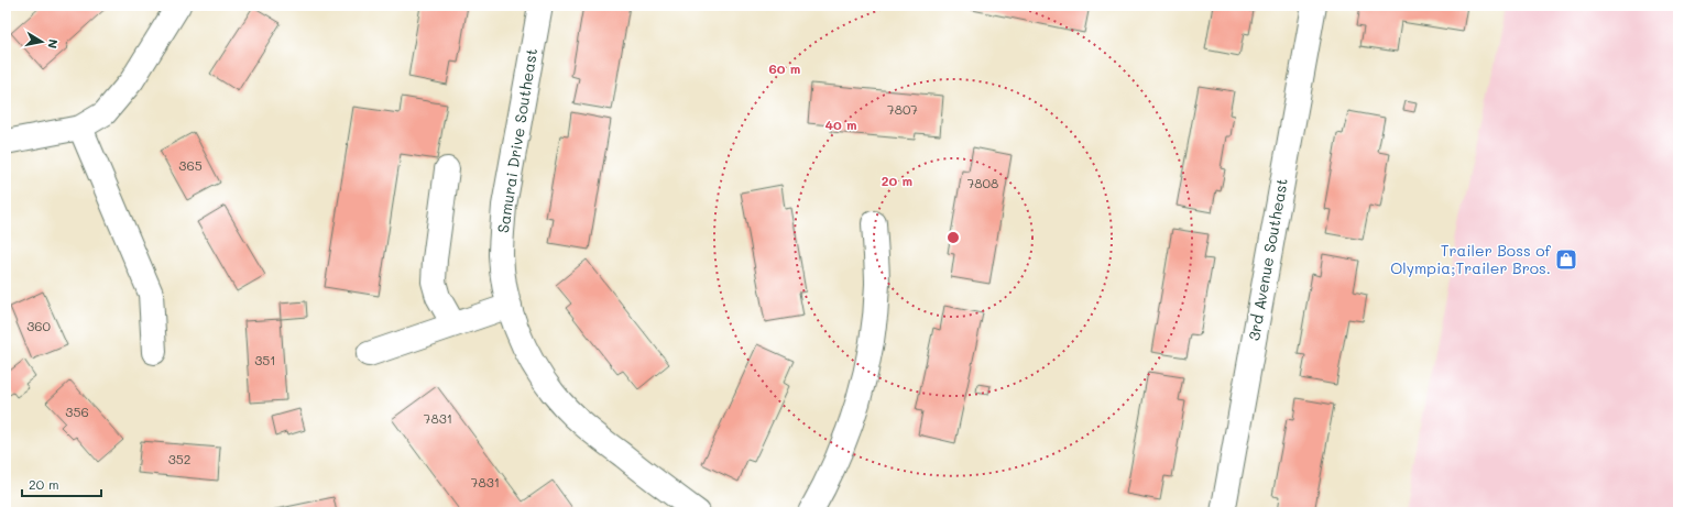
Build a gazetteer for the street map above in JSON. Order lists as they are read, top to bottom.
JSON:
{
  "streets": {
    "street": ["Samurai Drive Southeast", "3rd Avenue Southeast"]
  },
  "places": {
    "shop": ["Trailer Boss of Olympia;Trailer Bros."]
  },
  "house_numbers": [
    "7807",
    "365",
    "7808",
    "360",
    "351",
    "356",
    "7831",
    "352",
    "7831"
  ],
  "scale_bar": "20 m",
  "north": "right",
  "rings": ["60 m", "40 m", "20 m"]
}
